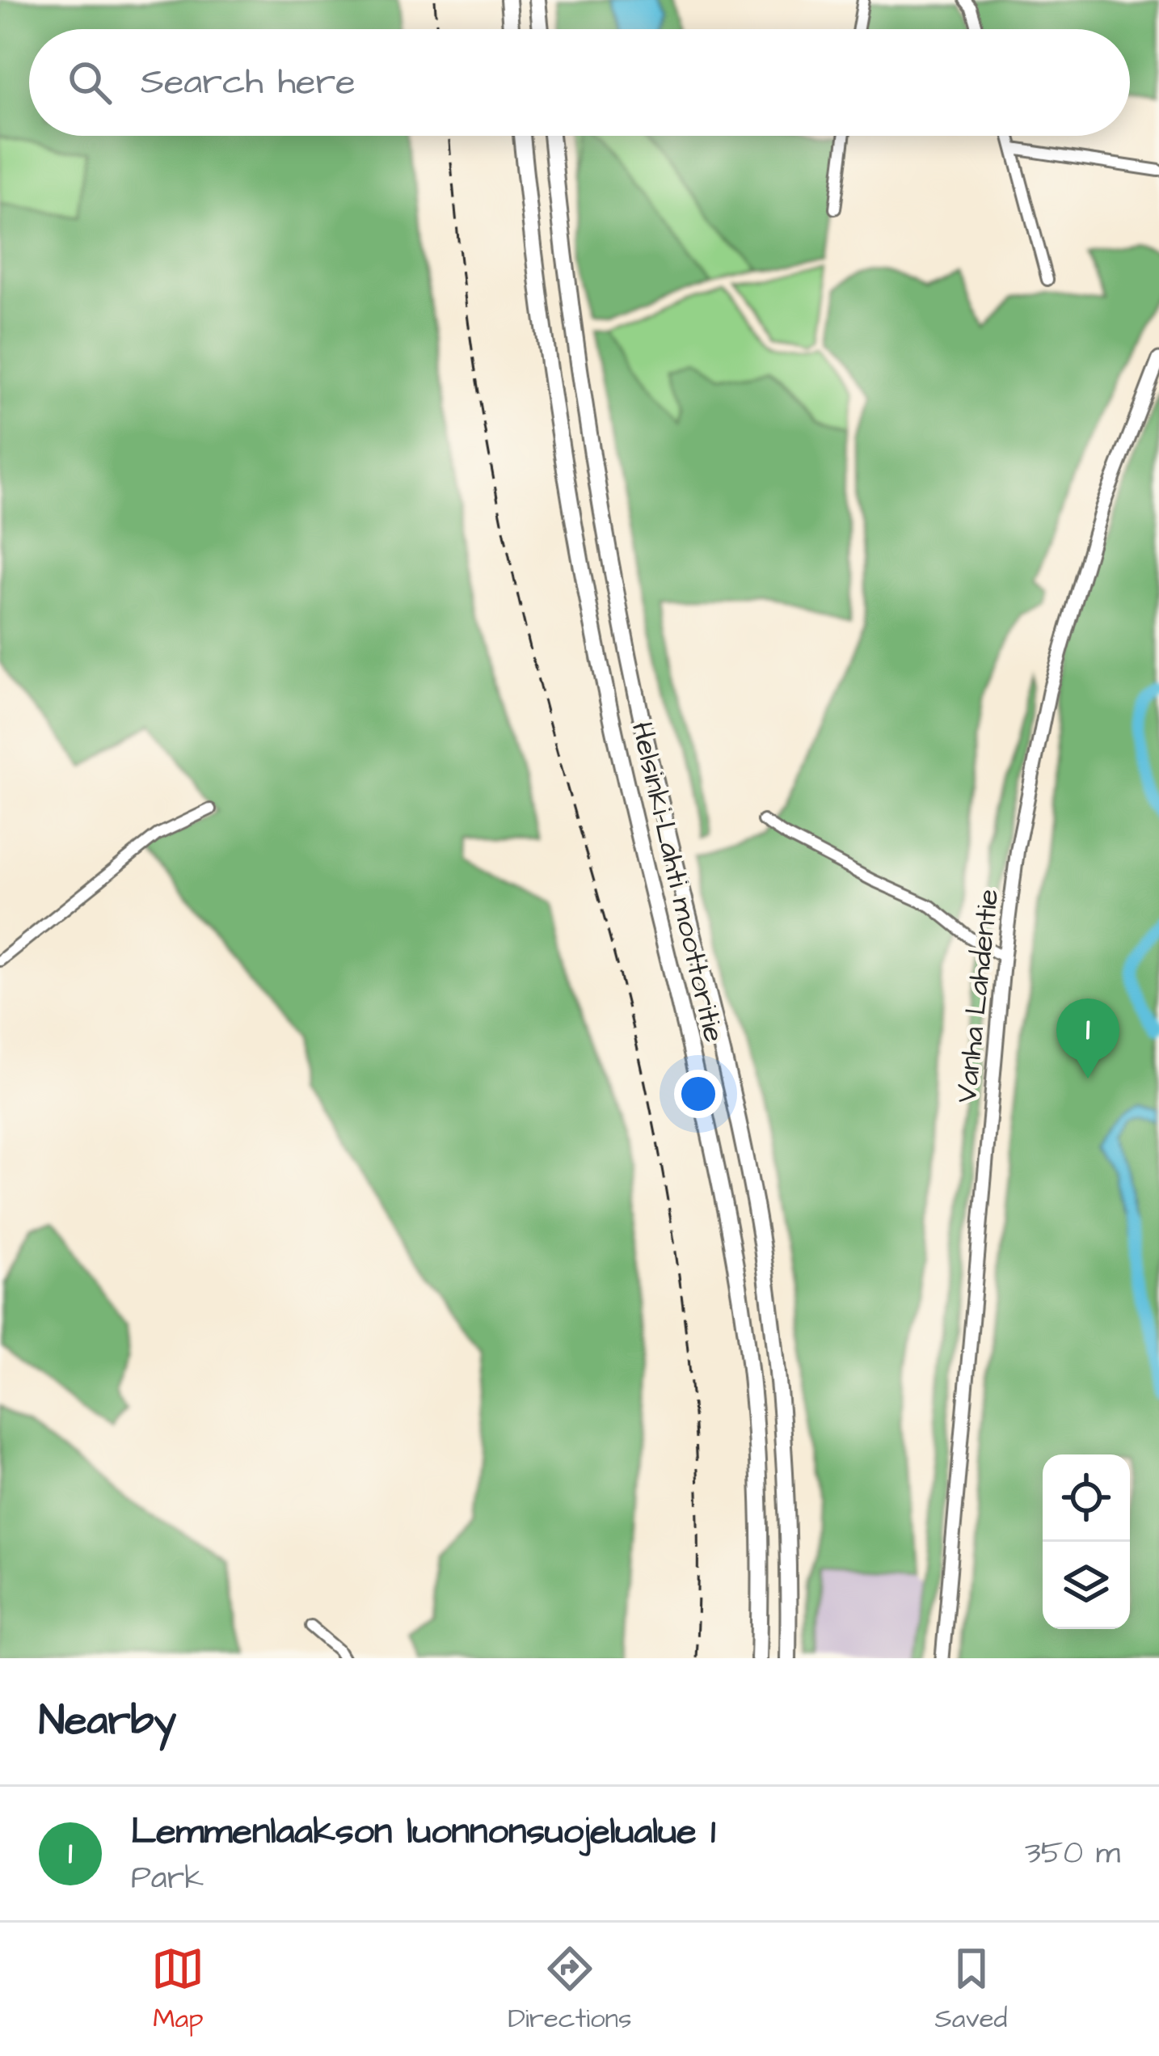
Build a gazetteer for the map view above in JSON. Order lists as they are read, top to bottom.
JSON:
{
  "streets": {
    "highway": ["Helsinki-Lahti moottoritie"],
    "main road": ["Vanha Lahdentie"]
  },
  "page": {
    "search": "Search here",
    "pins": "1",
    "heading": "Nearby",
    "list": [
      {
        "mark": "1",
        "name": "Lemmenlaakson luonnonsuojelualue 1",
        "note": "Park",
        "value": "350 m"
      }
    ],
    "nav": ["Map", "Directions", "Saved"]
  }
}
